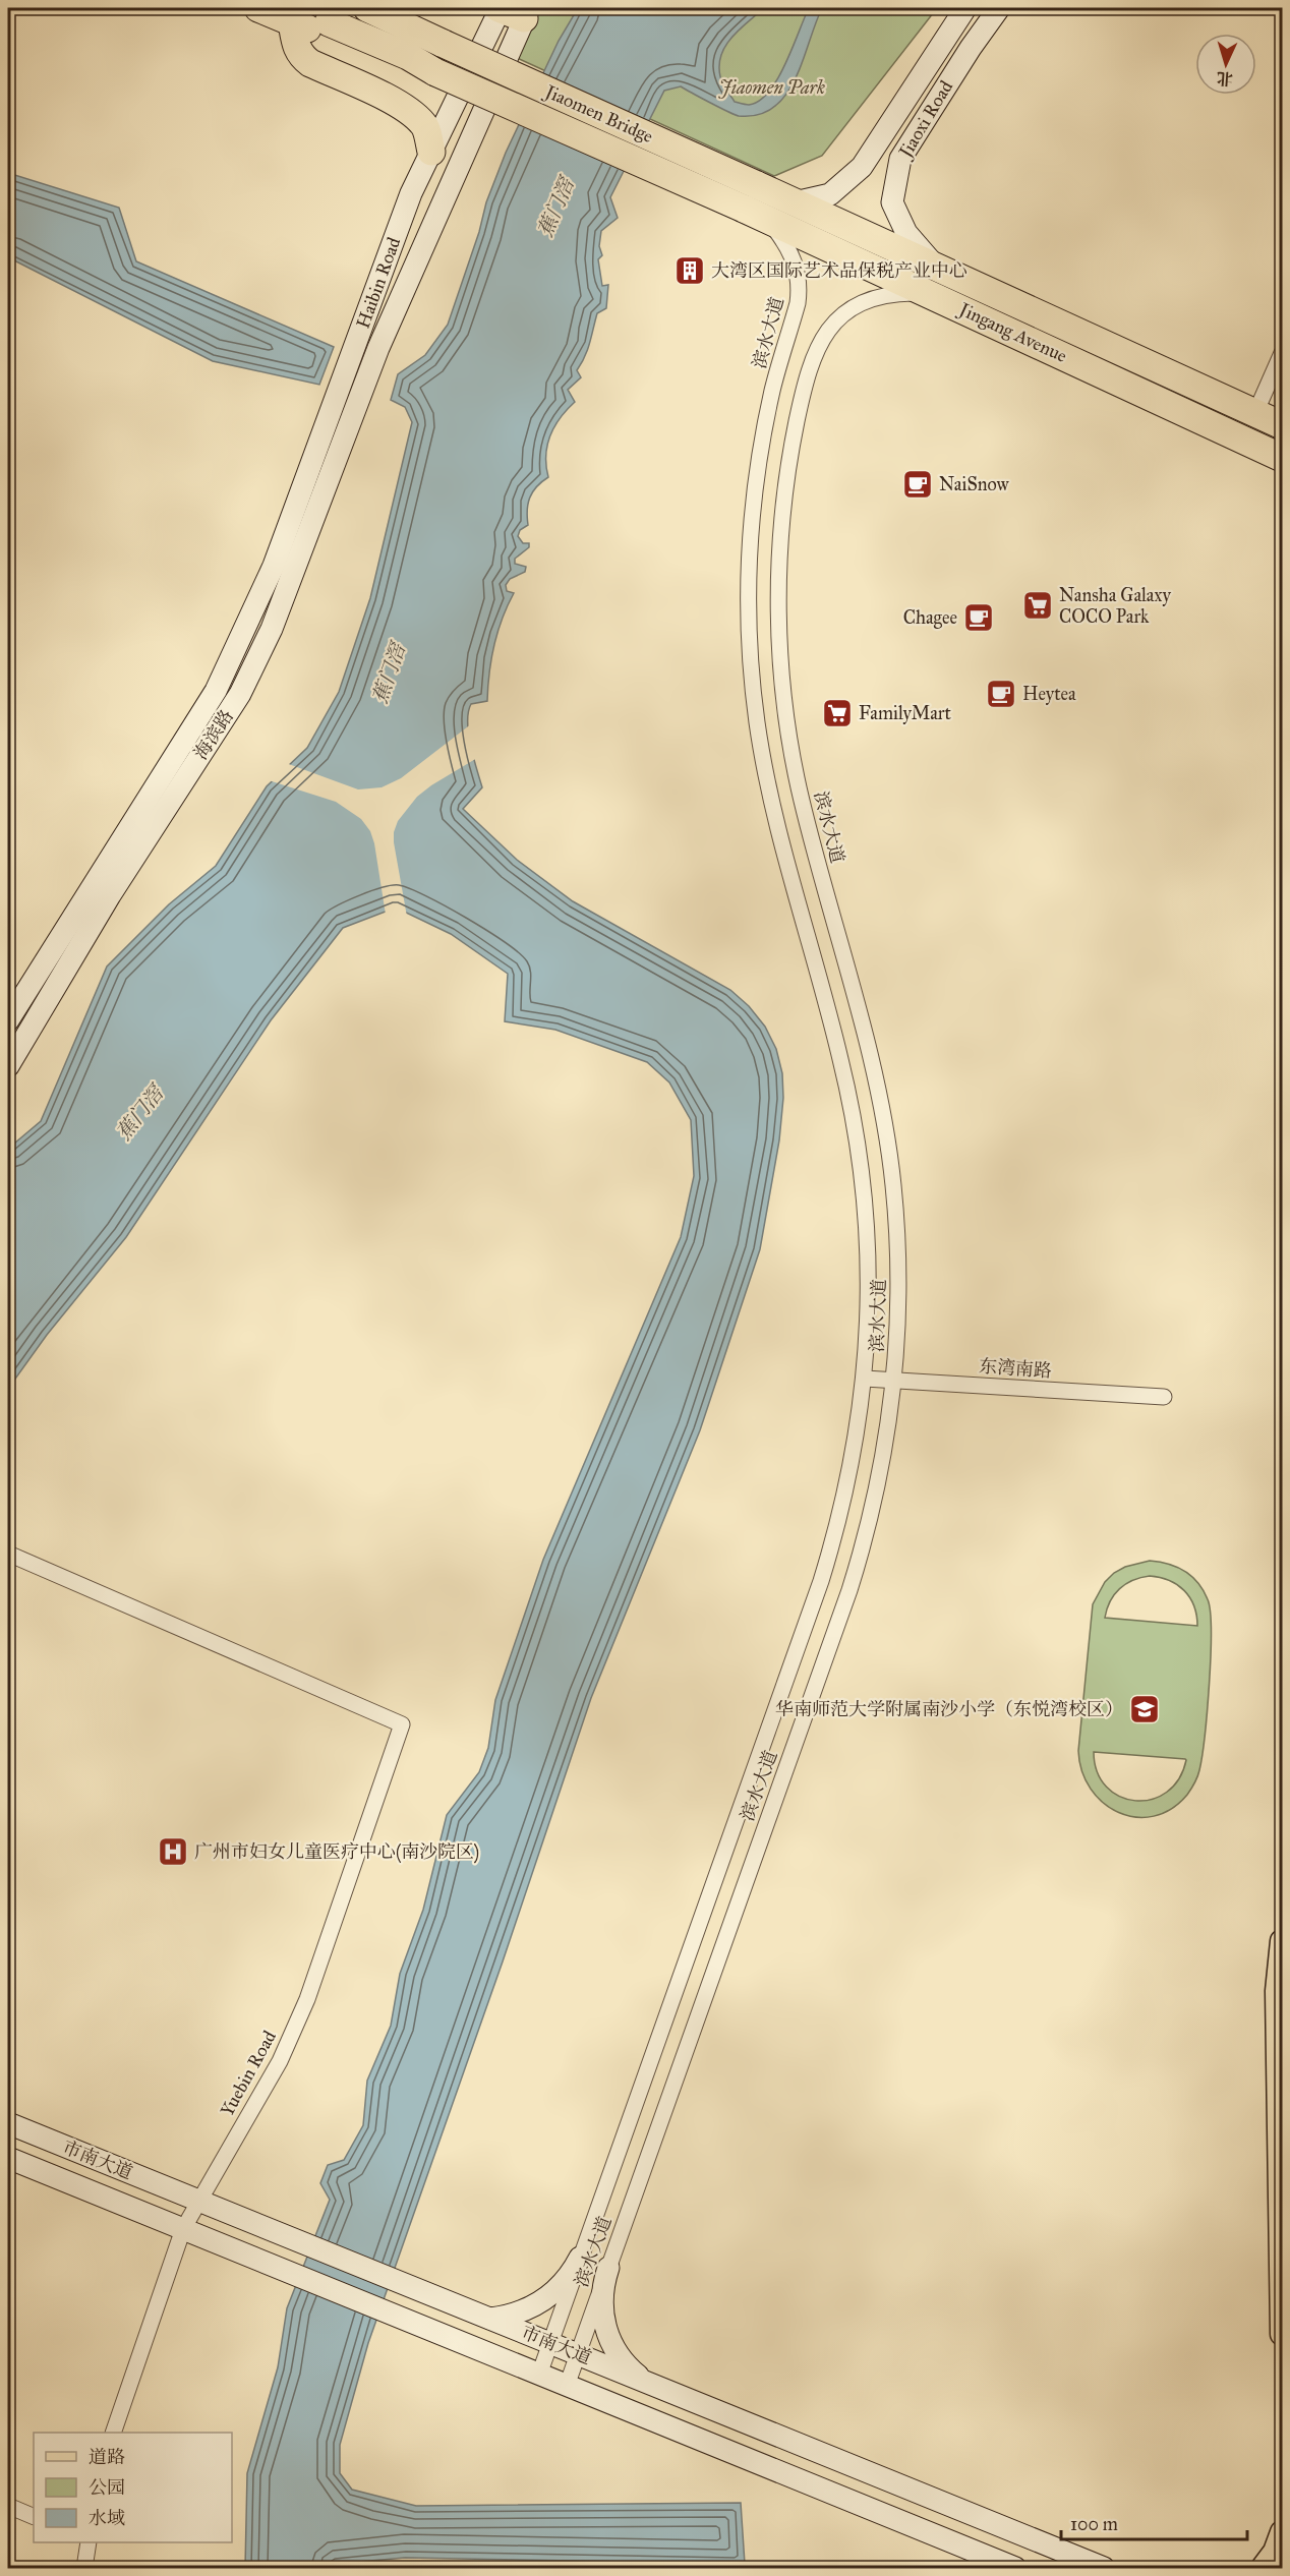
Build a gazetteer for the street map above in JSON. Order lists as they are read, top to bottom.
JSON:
{
  "streets": {
    "highway": ["Jiaomen Bridge", "Jingang Avenue"],
    "street": [
      "Jiaoxi Road",
      "Haibin Road",
      "滨水大道",
      "海滨路",
      "东湾南路",
      "Yuebin Road",
      "市南大道"
    ]
  },
  "crossings": [
    ["Jiaomen Bridge", "滨水大道"],
    ["Jiaomen Bridge", "Jingang Avenue"],
    ["Jiaoxi Road", "Jingang Avenue"],
    ["Haibin Road", "海滨路"],
    ["滨水大道", "Jingang Avenue"],
    ["滨水大道", "东湾南路"],
    ["滨水大道", "市南大道"],
    ["Yuebin Road", "市南大道"]
  ],
  "water": ["蕉门滘"],
  "parks": ["Jiaomen Park"],
  "places": {
    "building": ["大湾区国际艺术品保税产业中心"],
    "cafe": ["NaiSnow", "Chagee", "Heytea"],
    "supermarket": ["Nansha Galaxy COCO Park", "FamilyMart"],
    "school or university": ["华南师范大学附属南沙小学（东悦湾校区）"],
    "hospital": ["广州市妇女儿童医疗中心(南沙院区)"]
  },
  "legend": ["道路", "公园", "水域"],
  "scale_bar": "100 m",
  "north": "bottom"
}
